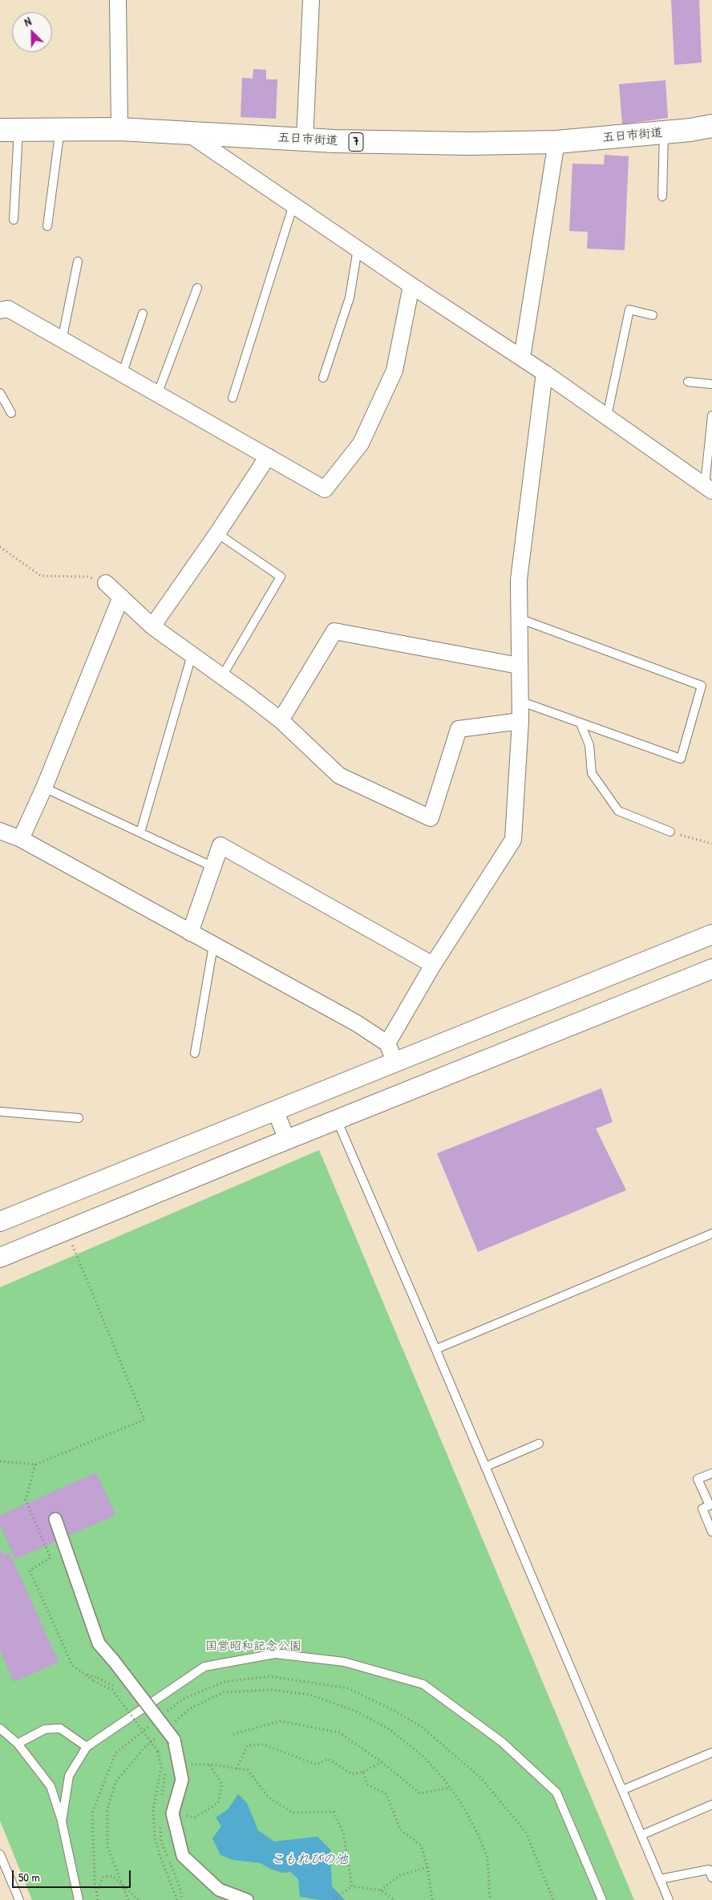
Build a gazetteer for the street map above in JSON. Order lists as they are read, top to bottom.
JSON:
{
  "streets": {
    "main road": ["五日市街道", "7"]
  },
  "water": ["こもれびの池"],
  "parks": ["国営昭和記念公園"],
  "scale_bar": "50 m",
  "north": "top left"
}
